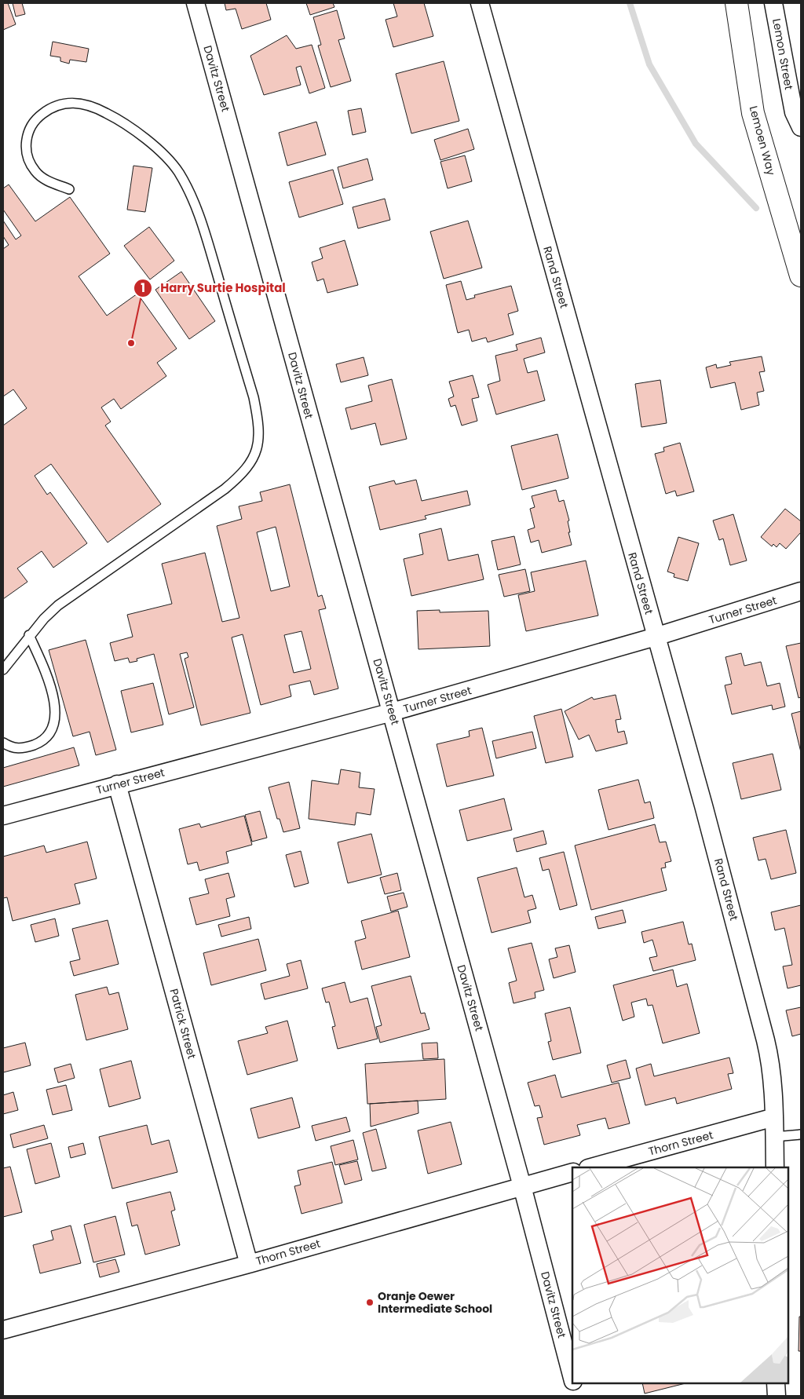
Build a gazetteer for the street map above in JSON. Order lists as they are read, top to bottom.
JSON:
{
  "streets": {
    "highway": ["Lemoen Way"],
    "street": [
      "Lemon Street",
      "Davitz Street",
      "Rand Street",
      "Turner Street",
      "Patrick Street",
      "Thorn Street"
    ]
  },
  "crossings": [
    ["Davitz Street", "Turner Street"],
    ["Davitz Street", "Thorn Street"],
    ["Rand Street", "Turner Street"],
    ["Rand Street", "Thorn Street"],
    ["Turner Street", "Patrick Street"],
    ["Patrick Street", "Thorn Street"]
  ],
  "places": ["Harry Surtie Hospital", "Oranje Oewer Intermediate School"]
}
